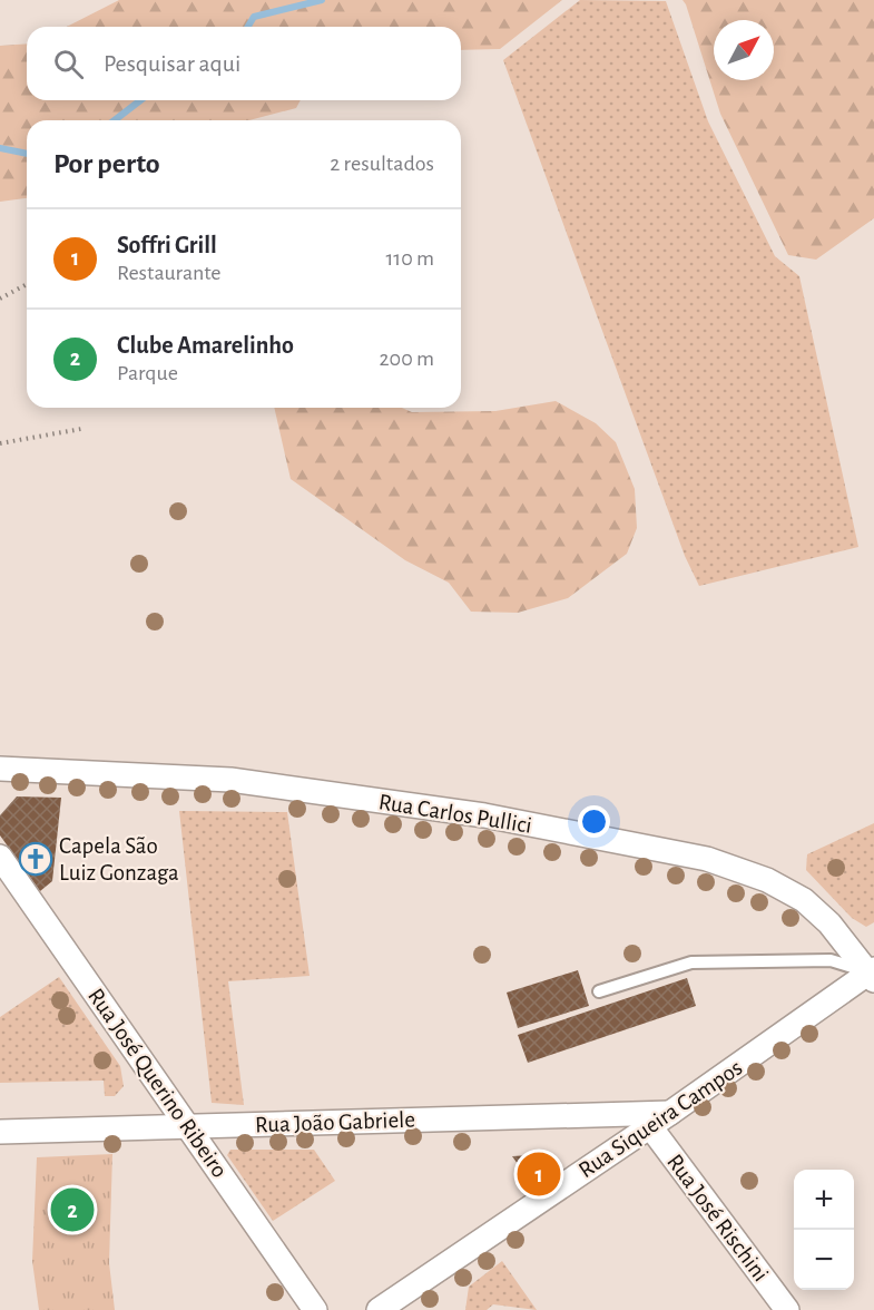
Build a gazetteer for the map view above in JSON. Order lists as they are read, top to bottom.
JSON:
{
  "streets": {
    "street": [
      "Rua Carlos Pullici",
      "Rua José Querino Ribeiro",
      "Rua Siqueira Campos",
      "Rua João Gabriele",
      "Rua José Rischini"
    ]
  },
  "crossings": [
    ["Rua Carlos Pullici", "Rua Siqueira Campos"],
    ["Rua José Querino Ribeiro", "Rua João Gabriele"],
    ["Rua Siqueira Campos", "Rua João Gabriele"],
    ["Rua Siqueira Campos", "Rua José Rischini"]
  ],
  "places": {
    "church": ["Capela São Luiz Gonzaga"]
  },
  "north": "top right",
  "page": {
    "search": "Pesquisar aqui",
    "heading": ["Por perto", "2 resultados"],
    "list": [
      {
        "mark": "1",
        "name": "Soffri Grill",
        "note": "Restaurante",
        "value": "110 m"
      },
      {
        "mark": "2",
        "name": "Clube Amarelinho",
        "note": "Parque",
        "value": "200 m"
      }
    ],
    "pins": ["1", "2"],
    "map_buttons": ["+", "−"]
  }
}
